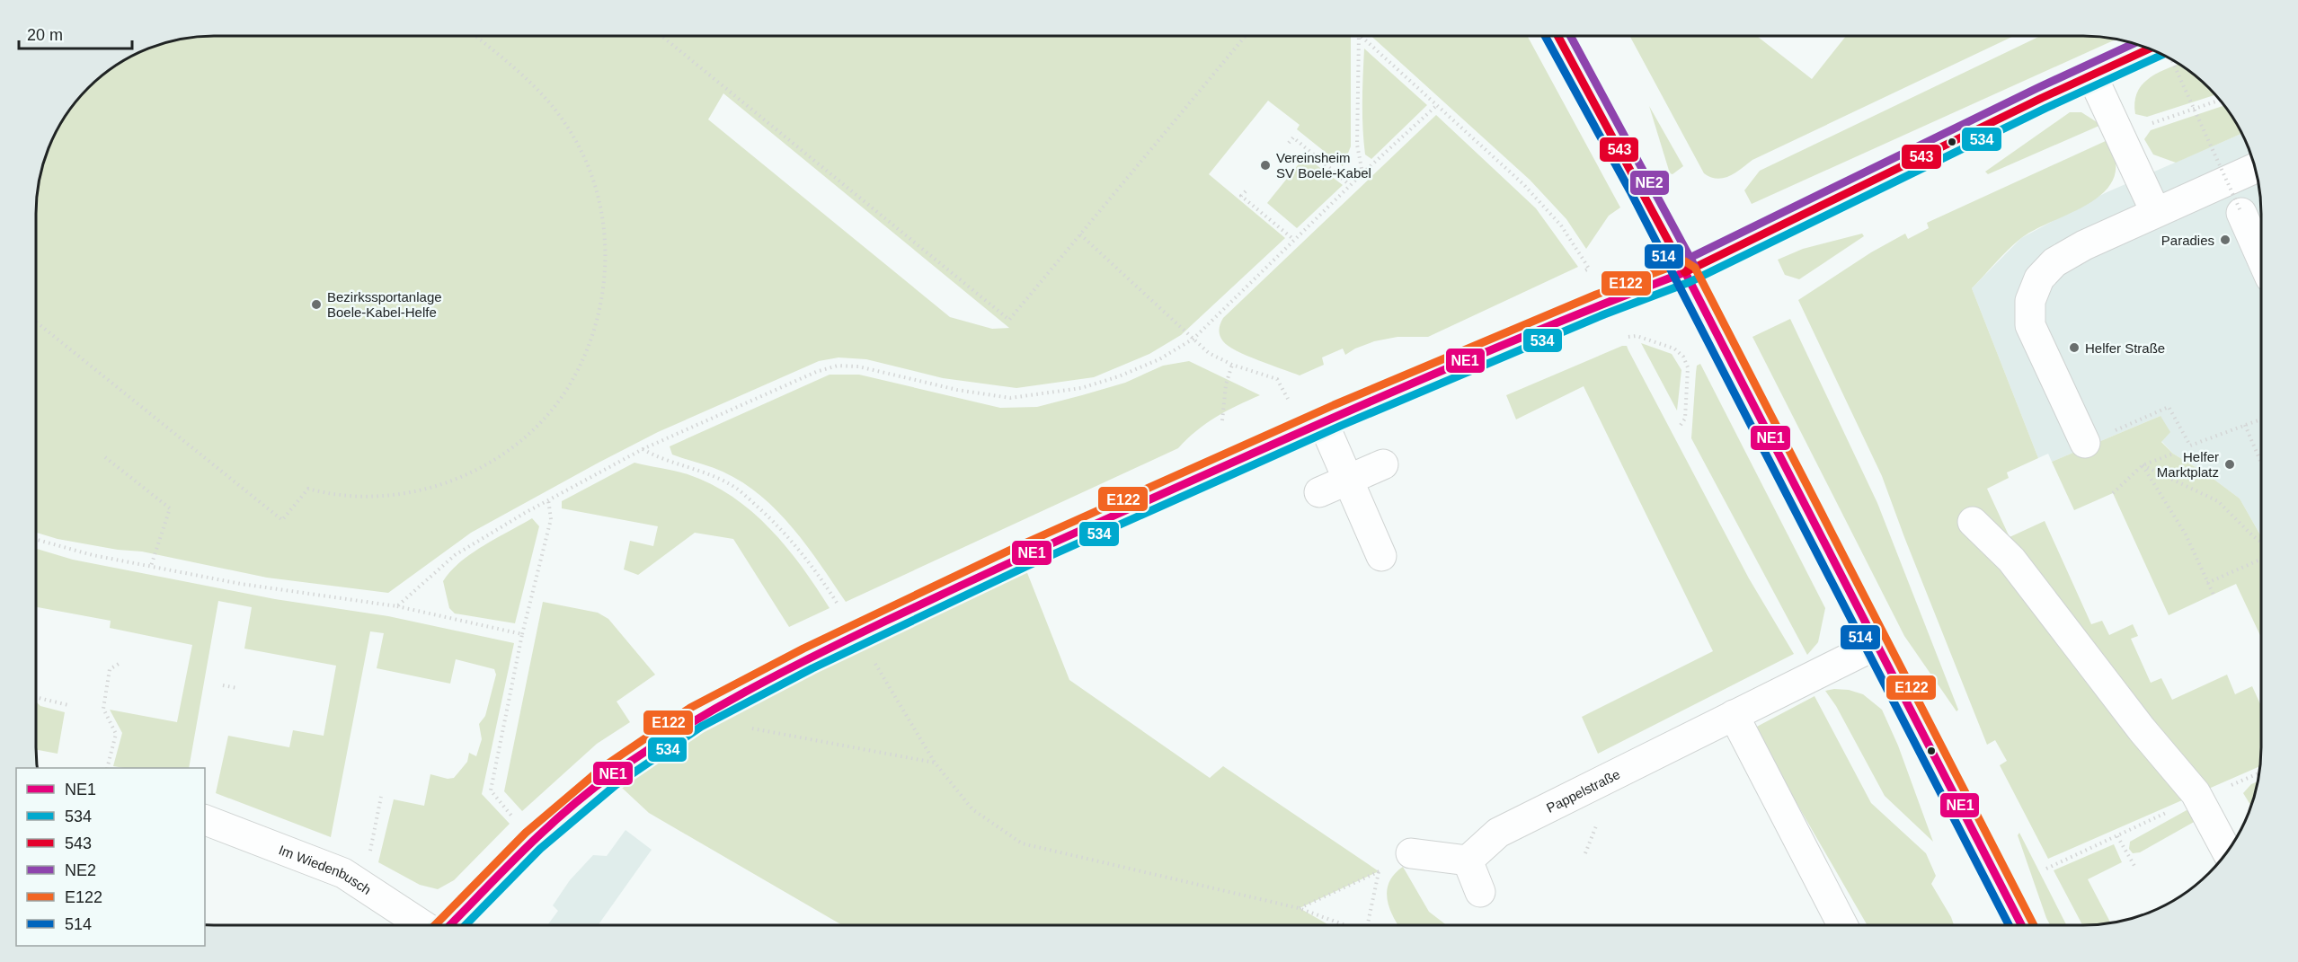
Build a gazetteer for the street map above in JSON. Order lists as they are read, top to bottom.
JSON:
{
  "streets": {
    "street": ["Pappelstraße", "Im Wiedenbusch"]
  },
  "places": [
    "Vereinsheim SV Boele-Kabel",
    "Paradies",
    "Bezirkssportanlage Boele-Kabel-Helfe",
    "Helfer Straße",
    "Helfer Marktplatz"
  ],
  "lines": [
    "transit line 543",
    "transit line NE2",
    "transit line 514",
    "transit line 534",
    "transit line E122",
    "transit line NE1"
  ],
  "legend": [
    "NE1",
    "534",
    "543",
    "NE2",
    "E122",
    "514"
  ],
  "scale_bar": "20 m"
}
